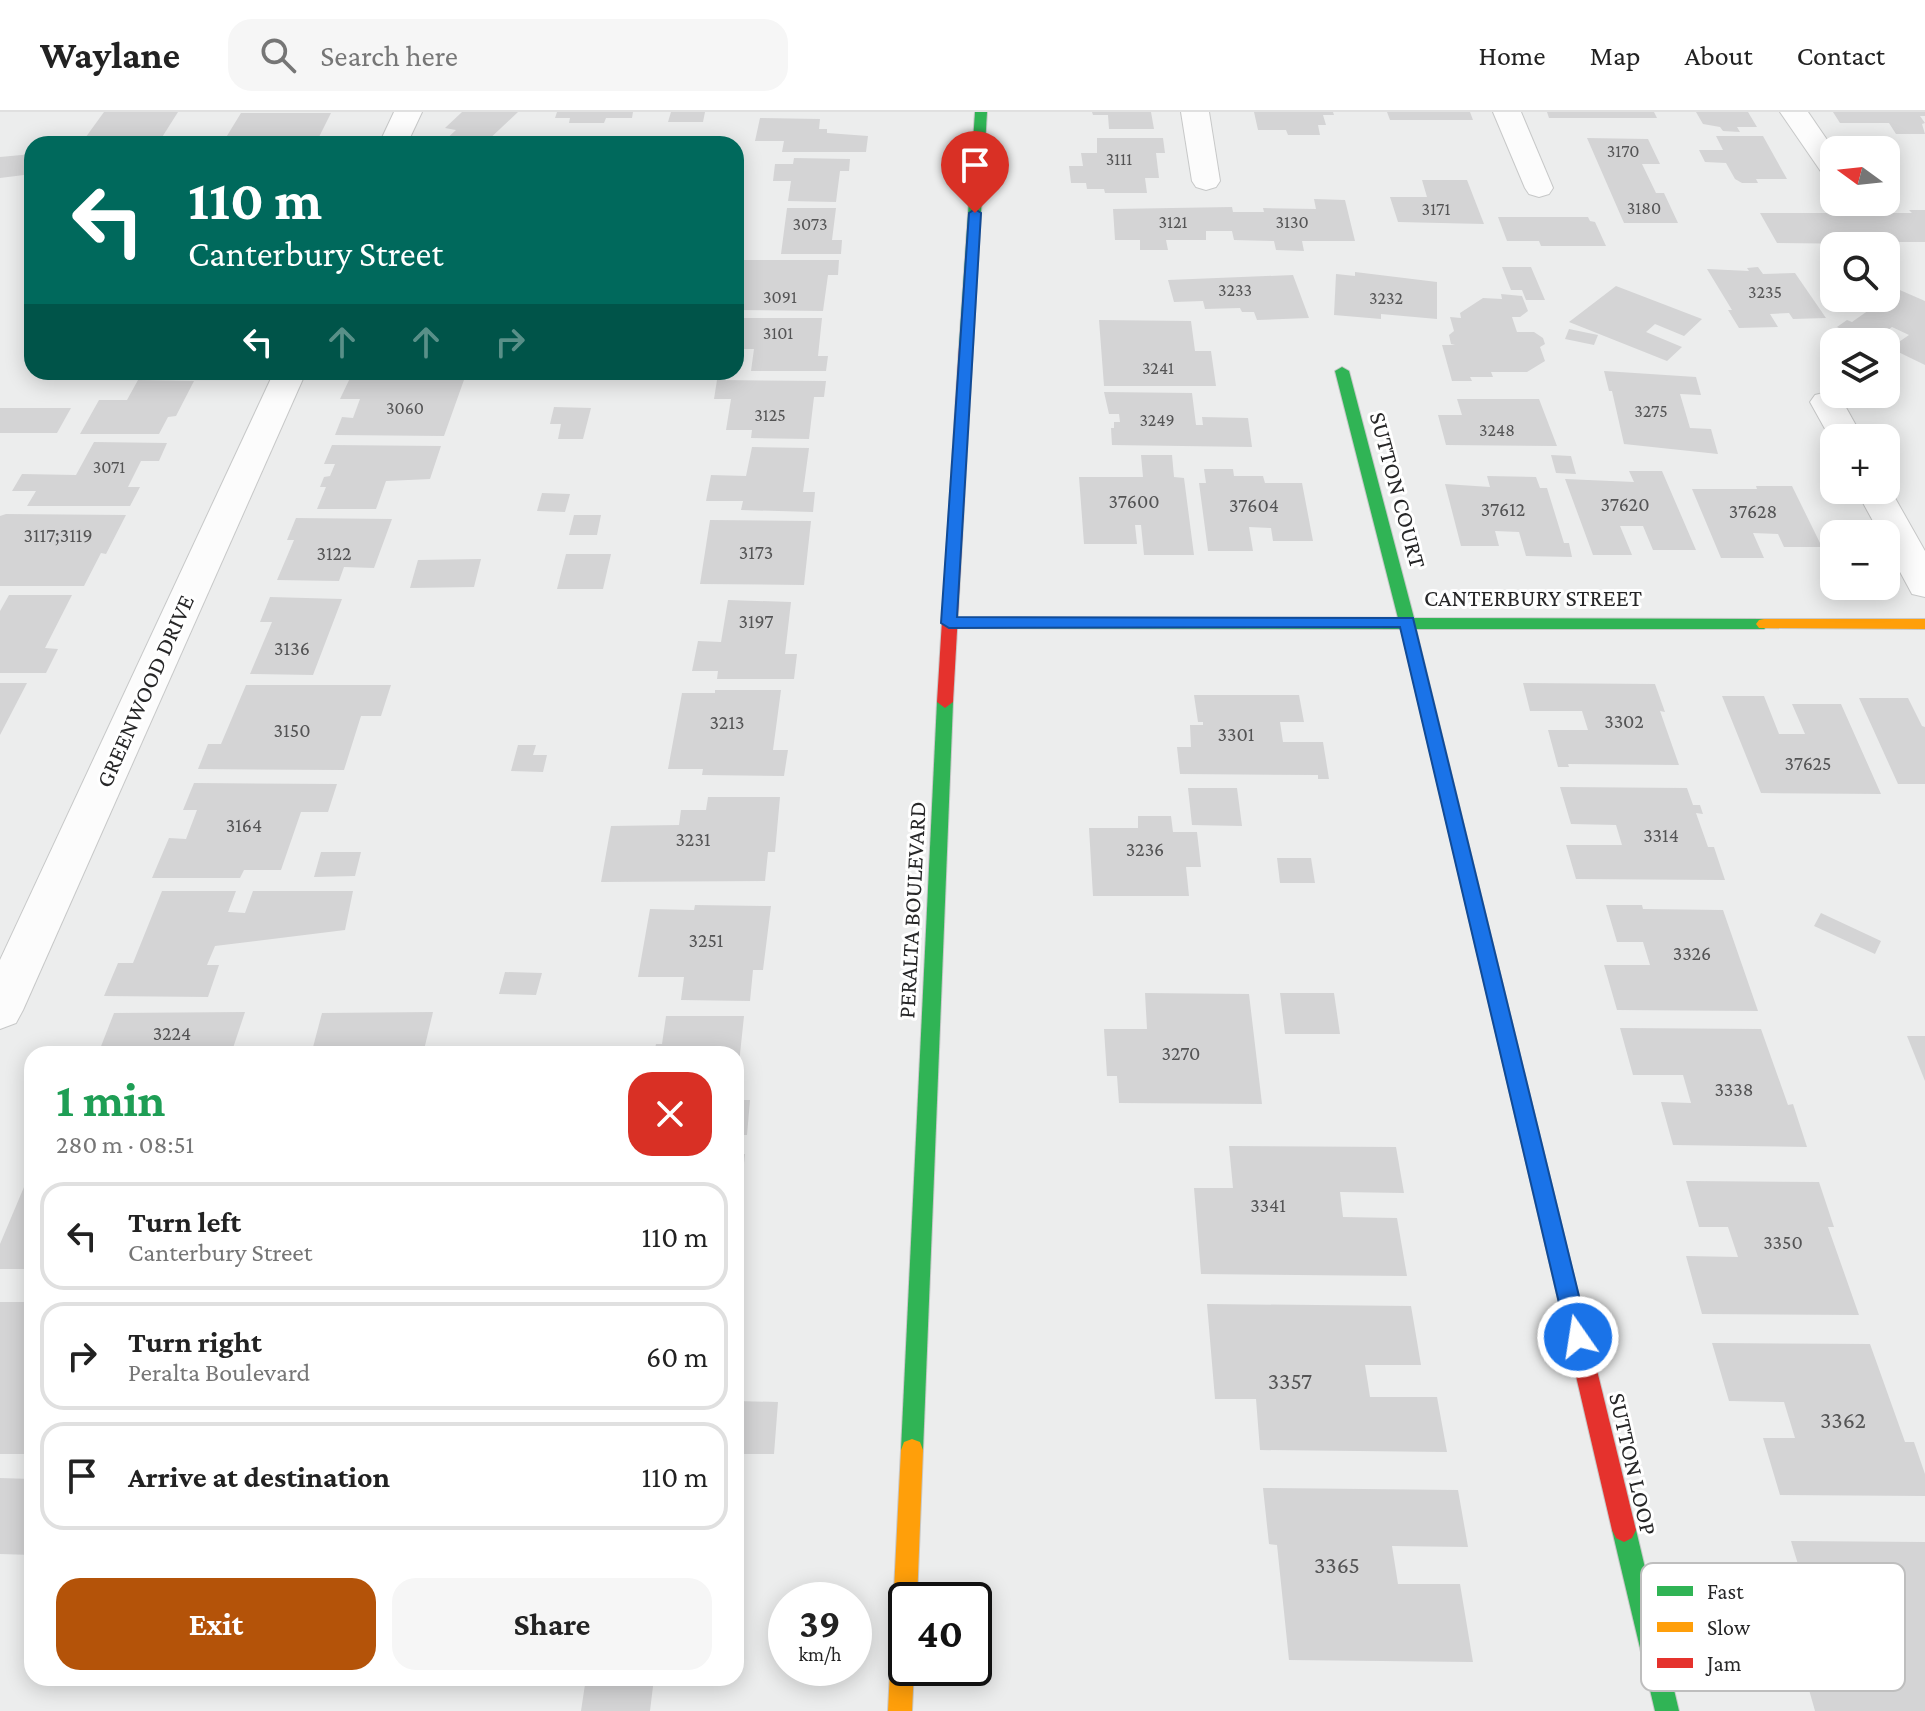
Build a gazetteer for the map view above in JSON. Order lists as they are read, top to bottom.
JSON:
{
  "streets": {
    "street": [
      "SUTTON COURT",
      "CANTERBURY STREET",
      "GREENWOOD DRIVE",
      "PERALTA BOULEVARD",
      "SUTTON LOOP"
    ]
  },
  "crossings": [
    ["SUTTON COURT", "CANTERBURY STREET"],
    ["SUTTON COURT", "SUTTON LOOP"],
    ["CANTERBURY STREET", "PERALTA BOULEVARD"],
    ["CANTERBURY STREET", "SUTTON LOOP"]
  ],
  "house_numbers": [
    "3170",
    "3111",
    "3180",
    "3171",
    "3121",
    "3130",
    "3073",
    "3233",
    "3235",
    "3091",
    "3232",
    "3101",
    "3241",
    "3060",
    "3275",
    "3125",
    "3249",
    "3248",
    "3071",
    "37600",
    "37620",
    "37604",
    "37612",
    "37628",
    "3117;3119",
    "3173",
    "3122",
    "3197",
    "3136",
    "3302",
    "3213",
    "3150",
    "3301",
    "37625",
    "3164",
    "3314",
    "3231",
    "3236",
    "3251",
    "3326",
    "3224",
    "3270",
    "3338",
    "3341",
    "3350",
    "3357",
    "3362",
    "3365"
  ],
  "legend": ["Fast", "Slow", "Jam"],
  "north": "left",
  "page": {
    "header": "Waylane",
    "search": "Search here",
    "nav": [
      "Home",
      "Map",
      "About",
      "Contact"
    ],
    "map_buttons": ["+", "−"],
    "turn": ["110 m", "Canterbury Street"],
    "heading": ["1 min", "280 m · 08:51"],
    "list": [
      {
        "name": "Turn left",
        "note": "Canterbury Street",
        "value": "110 m"
      },
      {
        "name": "Turn right",
        "note": "Peralta Boulevard",
        "value": "60 m"
      },
      {
        "name": "Arrive at destination",
        "value": "110 m"
      }
    ],
    "buttons": ["Exit", "Share"],
    "speed": "39 km/h",
    "limit": "40"
  }
}
